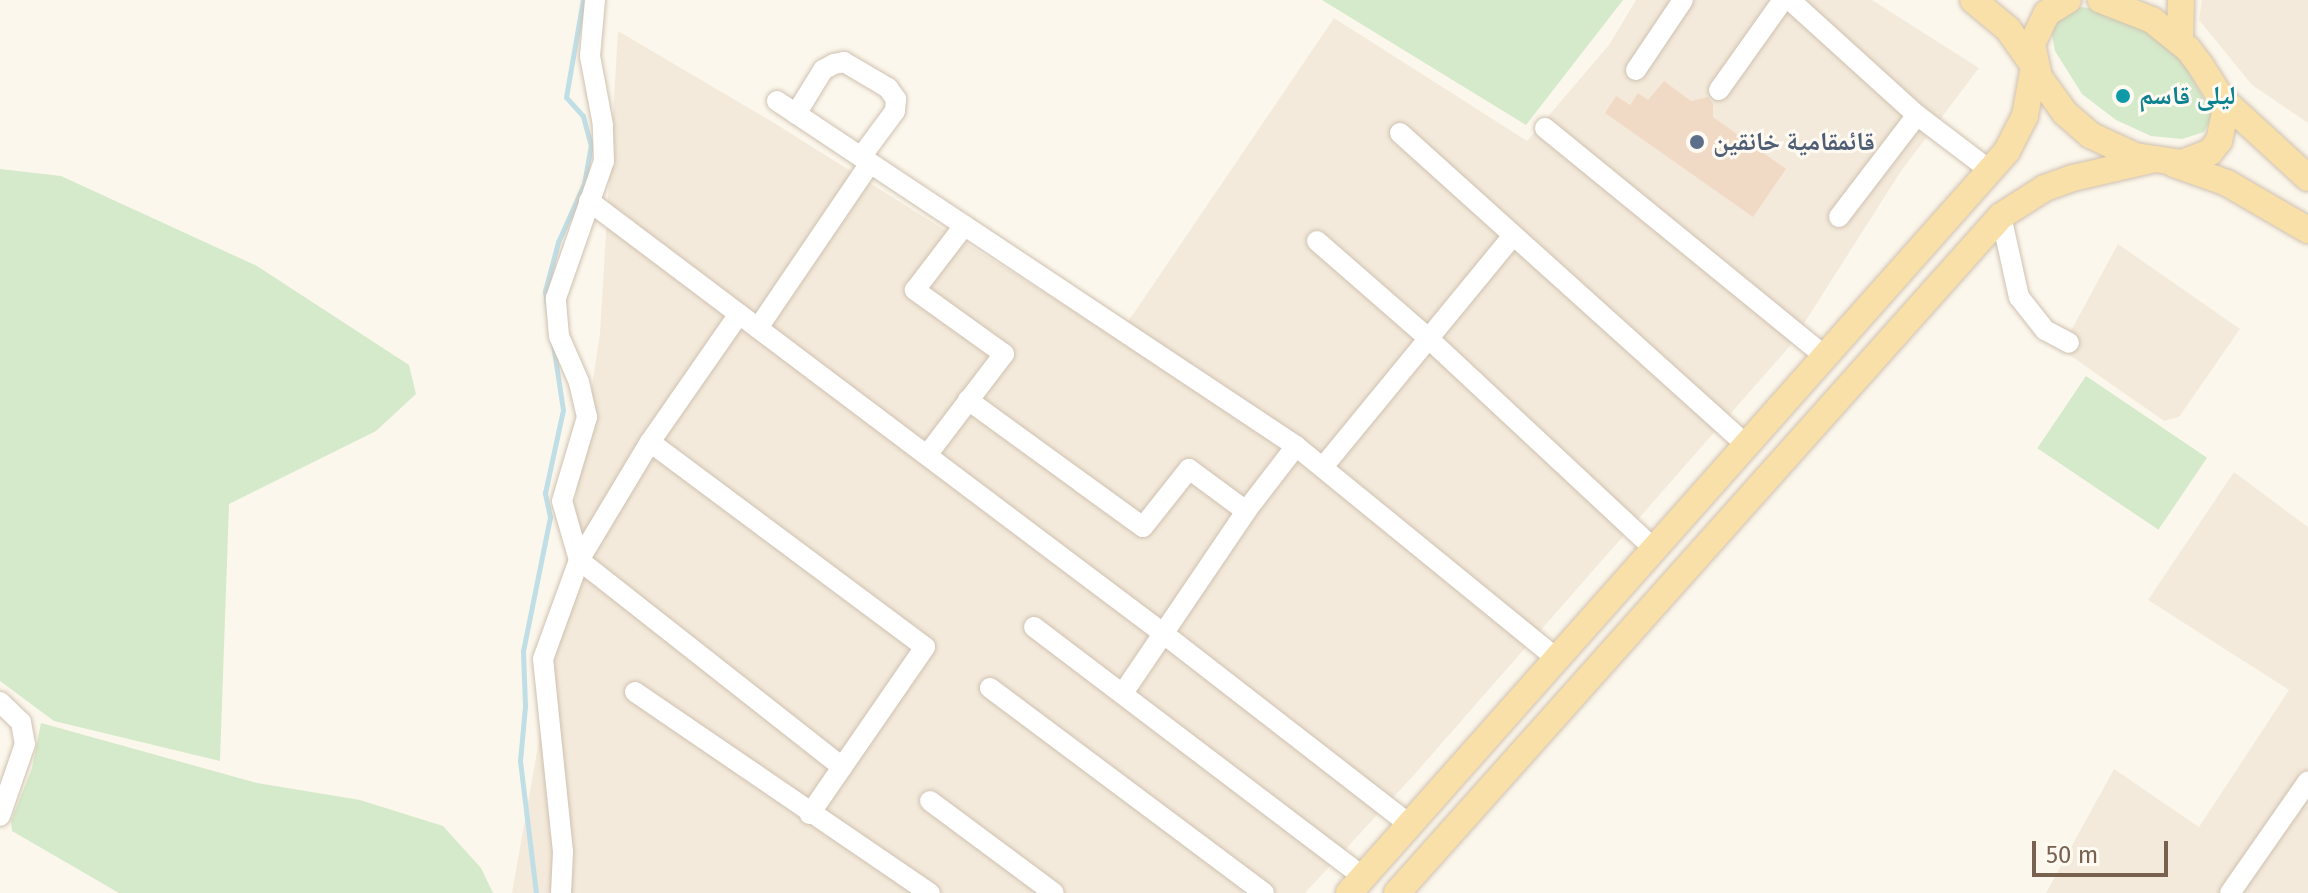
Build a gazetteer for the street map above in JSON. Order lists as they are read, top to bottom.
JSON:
{
  "places": ["ليلى قاسم", "قائمقامية خانقين"],
  "scale_bar": "50 m"
}
